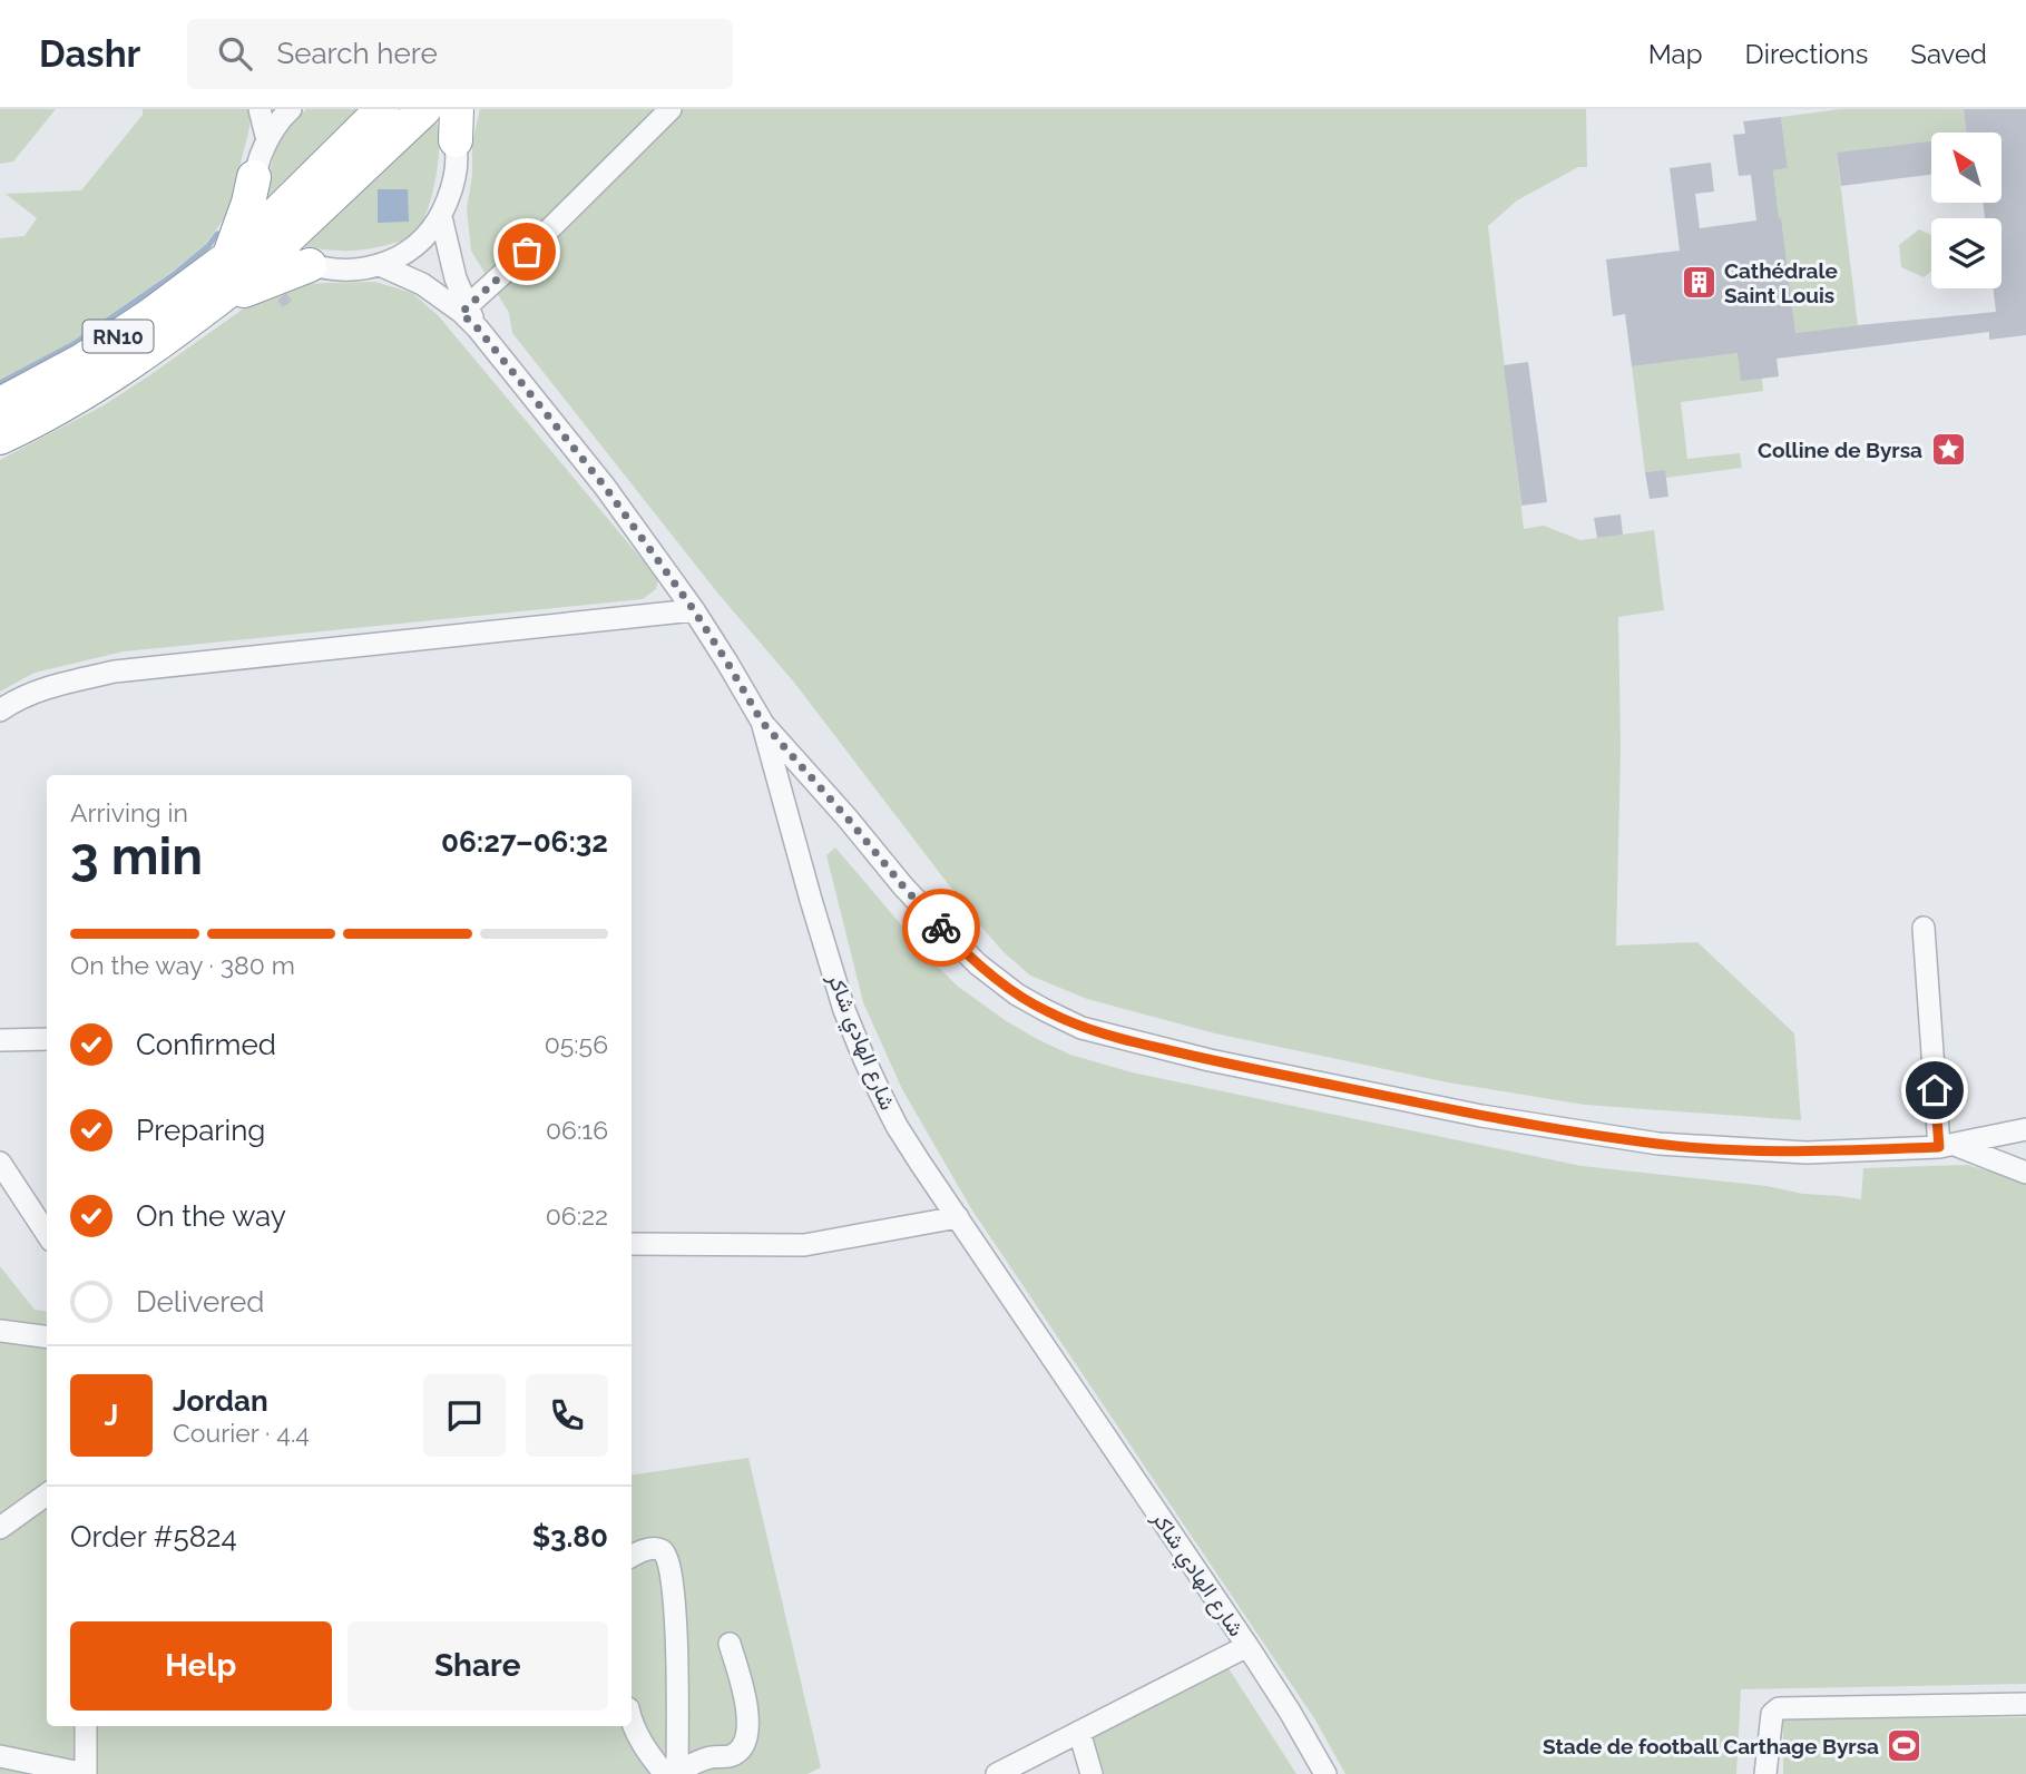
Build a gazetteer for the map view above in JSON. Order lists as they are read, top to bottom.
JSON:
{
  "streets": {
    "highway": ["RN10"],
    "street": ["شارع الهادي شاكر"]
  },
  "places": {
    "building": ["Cathédrale Saint Louis"],
    "place": ["Colline de Byrsa"],
    "sports": ["Stade de football Carthage Byrsa"]
  },
  "north": "top left",
  "page": {
    "header": "Dashr",
    "search": "Search here",
    "nav": ["Map", "Directions", "Saved"],
    "heading": ["3 min", "Arriving in", "06:27–06:32"],
    "panel": [
      "Jordan",
      "Courier · 4.4",
      "Order #5824",
      "$3.80"
    ],
    "bar": "On the way · 380 m",
    "list": [
      ["Confirmed", "05:56"],
      ["Preparing", "06:16"],
      ["On the way", "06:22"],
      "Delivered"
    ],
    "round": "J",
    "buttons": ["Help", "Share"]
  }
}
